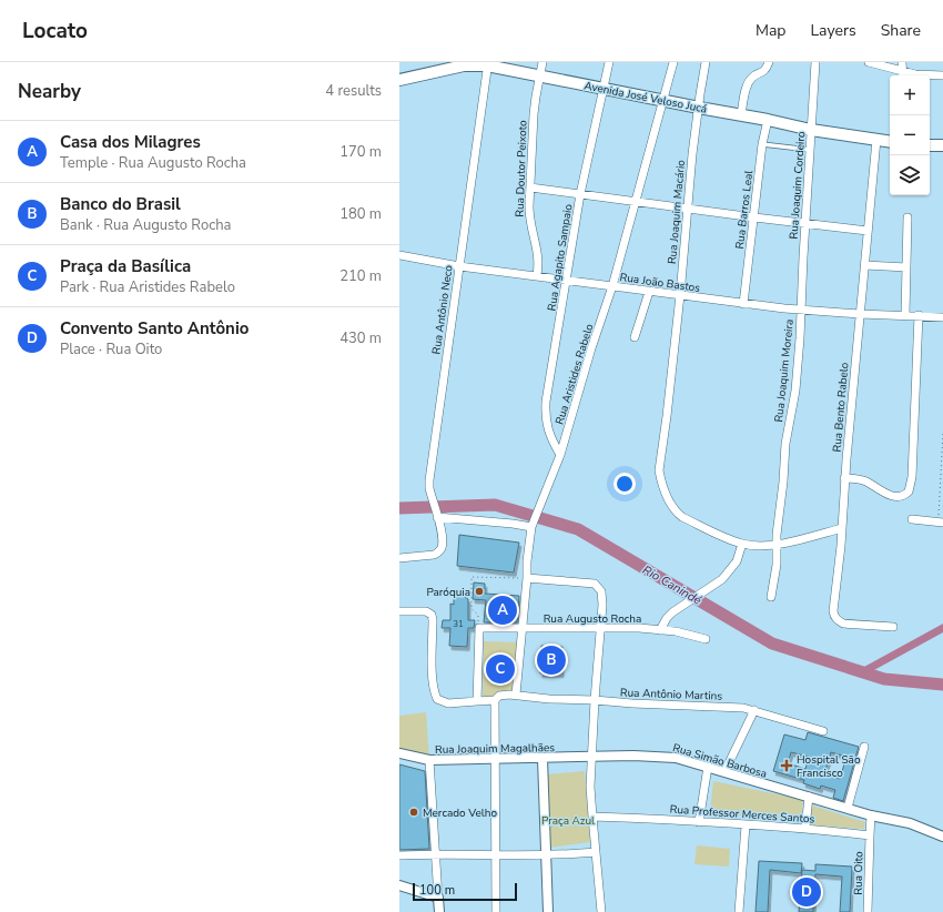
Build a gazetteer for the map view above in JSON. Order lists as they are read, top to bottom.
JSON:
{
  "streets": {
    "main road": ["Avenida José Veloso Jucá"],
    "street": [
      "Rua Doutor Peixoto",
      "Rua Joaquim Cordeiro",
      "Rua Barros Leal",
      "Rua Joaquim Macário",
      "Rua Agapito Sampaio",
      "Rua João Bastos",
      "Rua Antônio Neco",
      "Rua Joaquim Moreira",
      "Rua Aristides Rabelo",
      "Rua Bento Rabelo",
      "Rua Augusto Rocha",
      "Rua Antônio Martins",
      "Rua Joaquim Magalhães",
      "Rua Simão Barbosa",
      "Rua Professor Merces Santos",
      "Rua Oito"
    ]
  },
  "crossings": [
    ["Avenida José Veloso Jucá", "Rua Doutor Peixoto"],
    ["Avenida José Veloso Jucá", "Rua Joaquim Cordeiro"],
    ["Avenida José Veloso Jucá", "Rua Barros Leal"],
    ["Avenida José Veloso Jucá", "Rua Joaquim Macário"],
    ["Avenida José Veloso Jucá", "Rua Agapito Sampaio"],
    ["Avenida José Veloso Jucá", "Rua Antônio Neco"],
    ["Avenida José Veloso Jucá", "Rua Aristides Rabelo"],
    ["Avenida José Veloso Jucá", "Rua Bento Rabelo"],
    ["Rua Doutor Peixoto", "Rua João Bastos"],
    ["Rua Joaquim Cordeiro", "Rua João Bastos"],
    ["Rua Joaquim Cordeiro", "Rua Joaquim Moreira"],
    ["Rua Barros Leal", "Rua João Bastos"],
    ["Rua Joaquim Macário", "Rua João Bastos"],
    ["Rua Agapito Sampaio", "Rua João Bastos"],
    ["Rua Agapito Sampaio", "Rua Aristides Rabelo"],
    ["Rua João Bastos", "Rua Antônio Neco"],
    ["Rua João Bastos", "Rua Joaquim Moreira"],
    ["Rua João Bastos", "Rua Aristides Rabelo"],
    ["Rua João Bastos", "Rua Bento Rabelo"],
    ["Rua Aristides Rabelo", "Rua Augusto Rocha"],
    ["Rua Aristides Rabelo", "Rua Antônio Martins"],
    ["Rua Joaquim Magalhães", "Rua Simão Barbosa"],
    ["Rua Professor Merces Santos", "Rua Oito"]
  ],
  "water": ["Rio Canindé"],
  "parks": ["Praça Azul"],
  "places": {
    "other": ["Paróquia", "Mercado Velho"],
    "health": ["Hospital São Francisco"]
  },
  "house_numbers": ["31"],
  "scale_bar": "100 m",
  "page": {
    "header": "Locato",
    "nav": ["Map", "Layers", "Share"],
    "heading": ["Nearby", "4 results"],
    "map_buttons": ["+", "−"],
    "list": [
      {
        "mark": "A",
        "name": "Casa dos Milagres",
        "note": "Temple · Rua Augusto Rocha",
        "value": "170 m"
      },
      {
        "mark": "B",
        "name": "Banco do Brasil",
        "note": "Bank · Rua Augusto Rocha",
        "value": "180 m"
      },
      {
        "mark": "C",
        "name": "Praça da Basílica",
        "note": "Park · Rua Aristides Rabelo",
        "value": "210 m"
      },
      {
        "mark": "D",
        "name": "Convento Santo Antônio",
        "note": "Place · Rua Oito",
        "value": "430 m"
      }
    ],
    "pins": [
      "A",
      "B",
      "C",
      "D"
    ],
    "scale": "100 m"
  }
}
